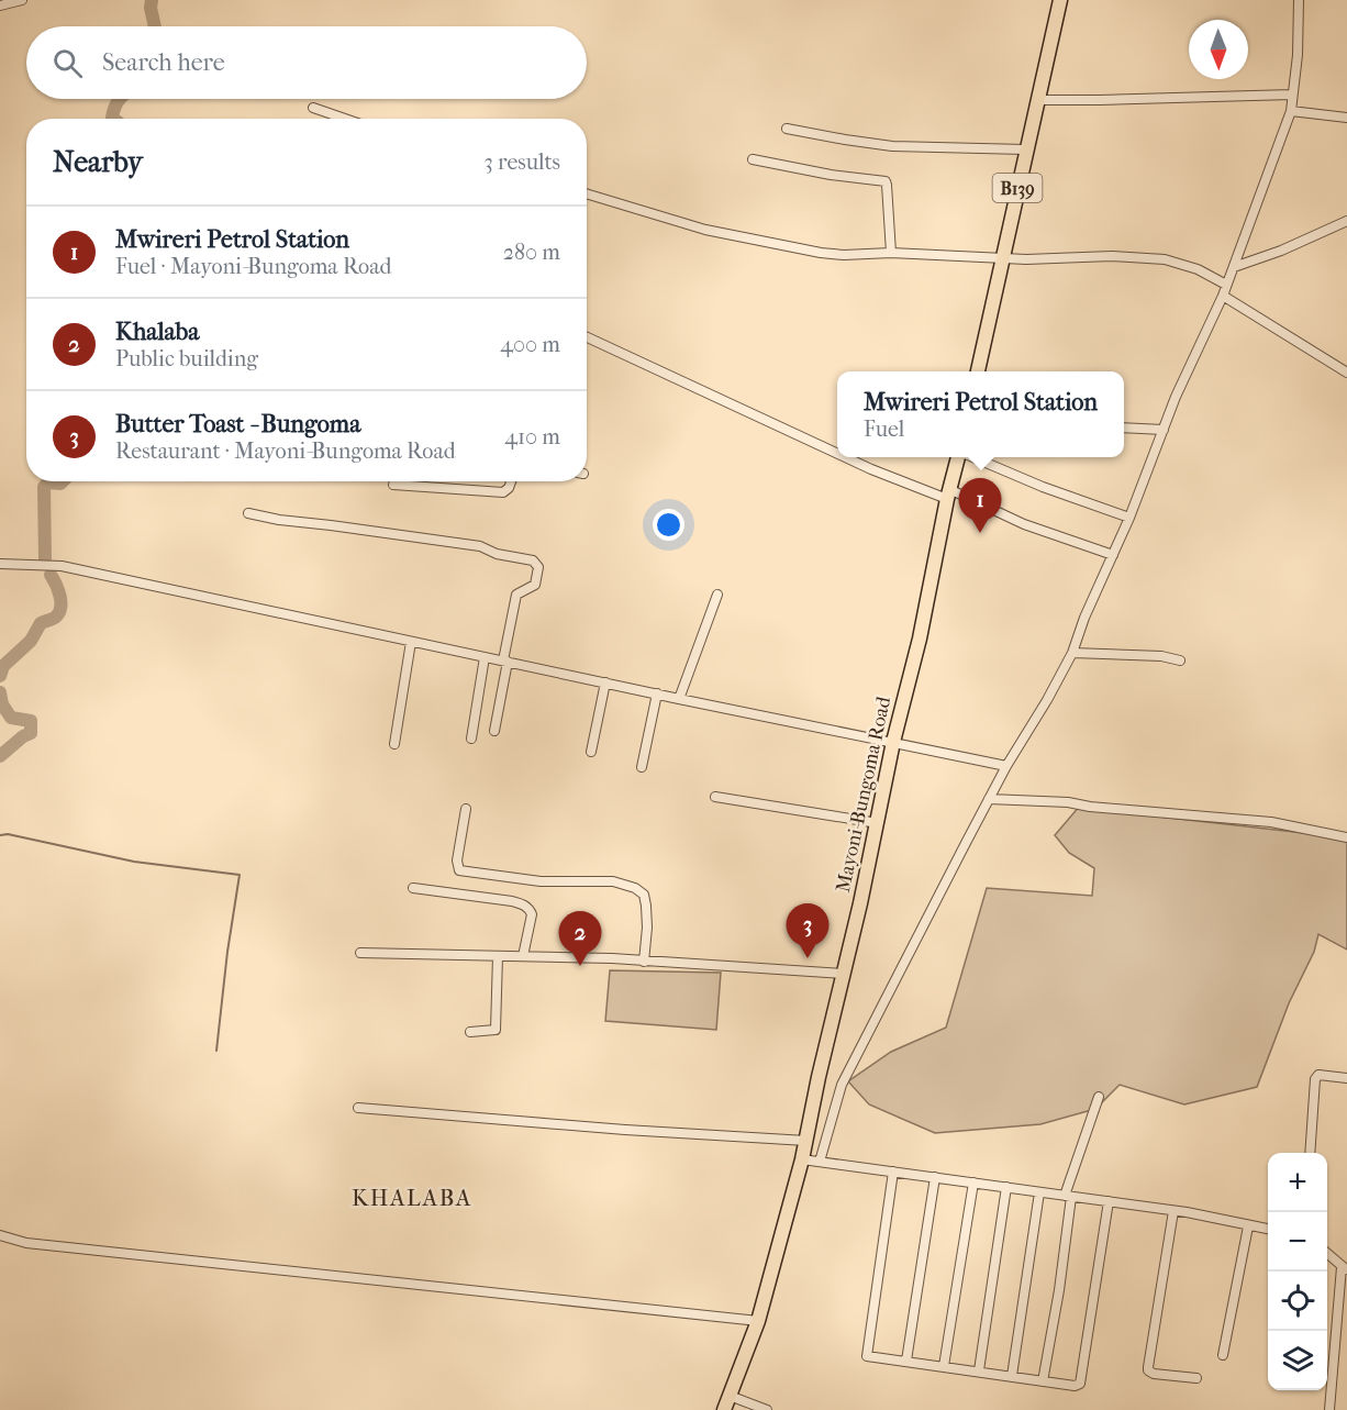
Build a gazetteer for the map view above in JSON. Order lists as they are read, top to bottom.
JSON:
{
  "streets": {
    "main road": ["B139", "Mayoni-Bungoma Road"]
  },
  "districts": ["KHALABA"],
  "north": "bottom",
  "page": {
    "search": "Search here",
    "heading": ["Nearby", "3 results"],
    "list": [
      {
        "mark": "1",
        "name": "Mwireri Petrol Station",
        "note": "Fuel · Mayoni-Bungoma Road",
        "value": "280 m"
      },
      {
        "mark": "2",
        "name": "Khalaba",
        "note": "Public building",
        "value": "400 m"
      },
      {
        "mark": "3",
        "name": "Butter Toast - Bungoma",
        "note": "Restaurant · Mayoni-Bungoma Road",
        "value": "410 m"
      }
    ],
    "popup": ["Mwireri Petrol Station", "Fuel"],
    "pins": ["1", "3", "2"],
    "map_buttons": ["+", "−"]
  }
}
